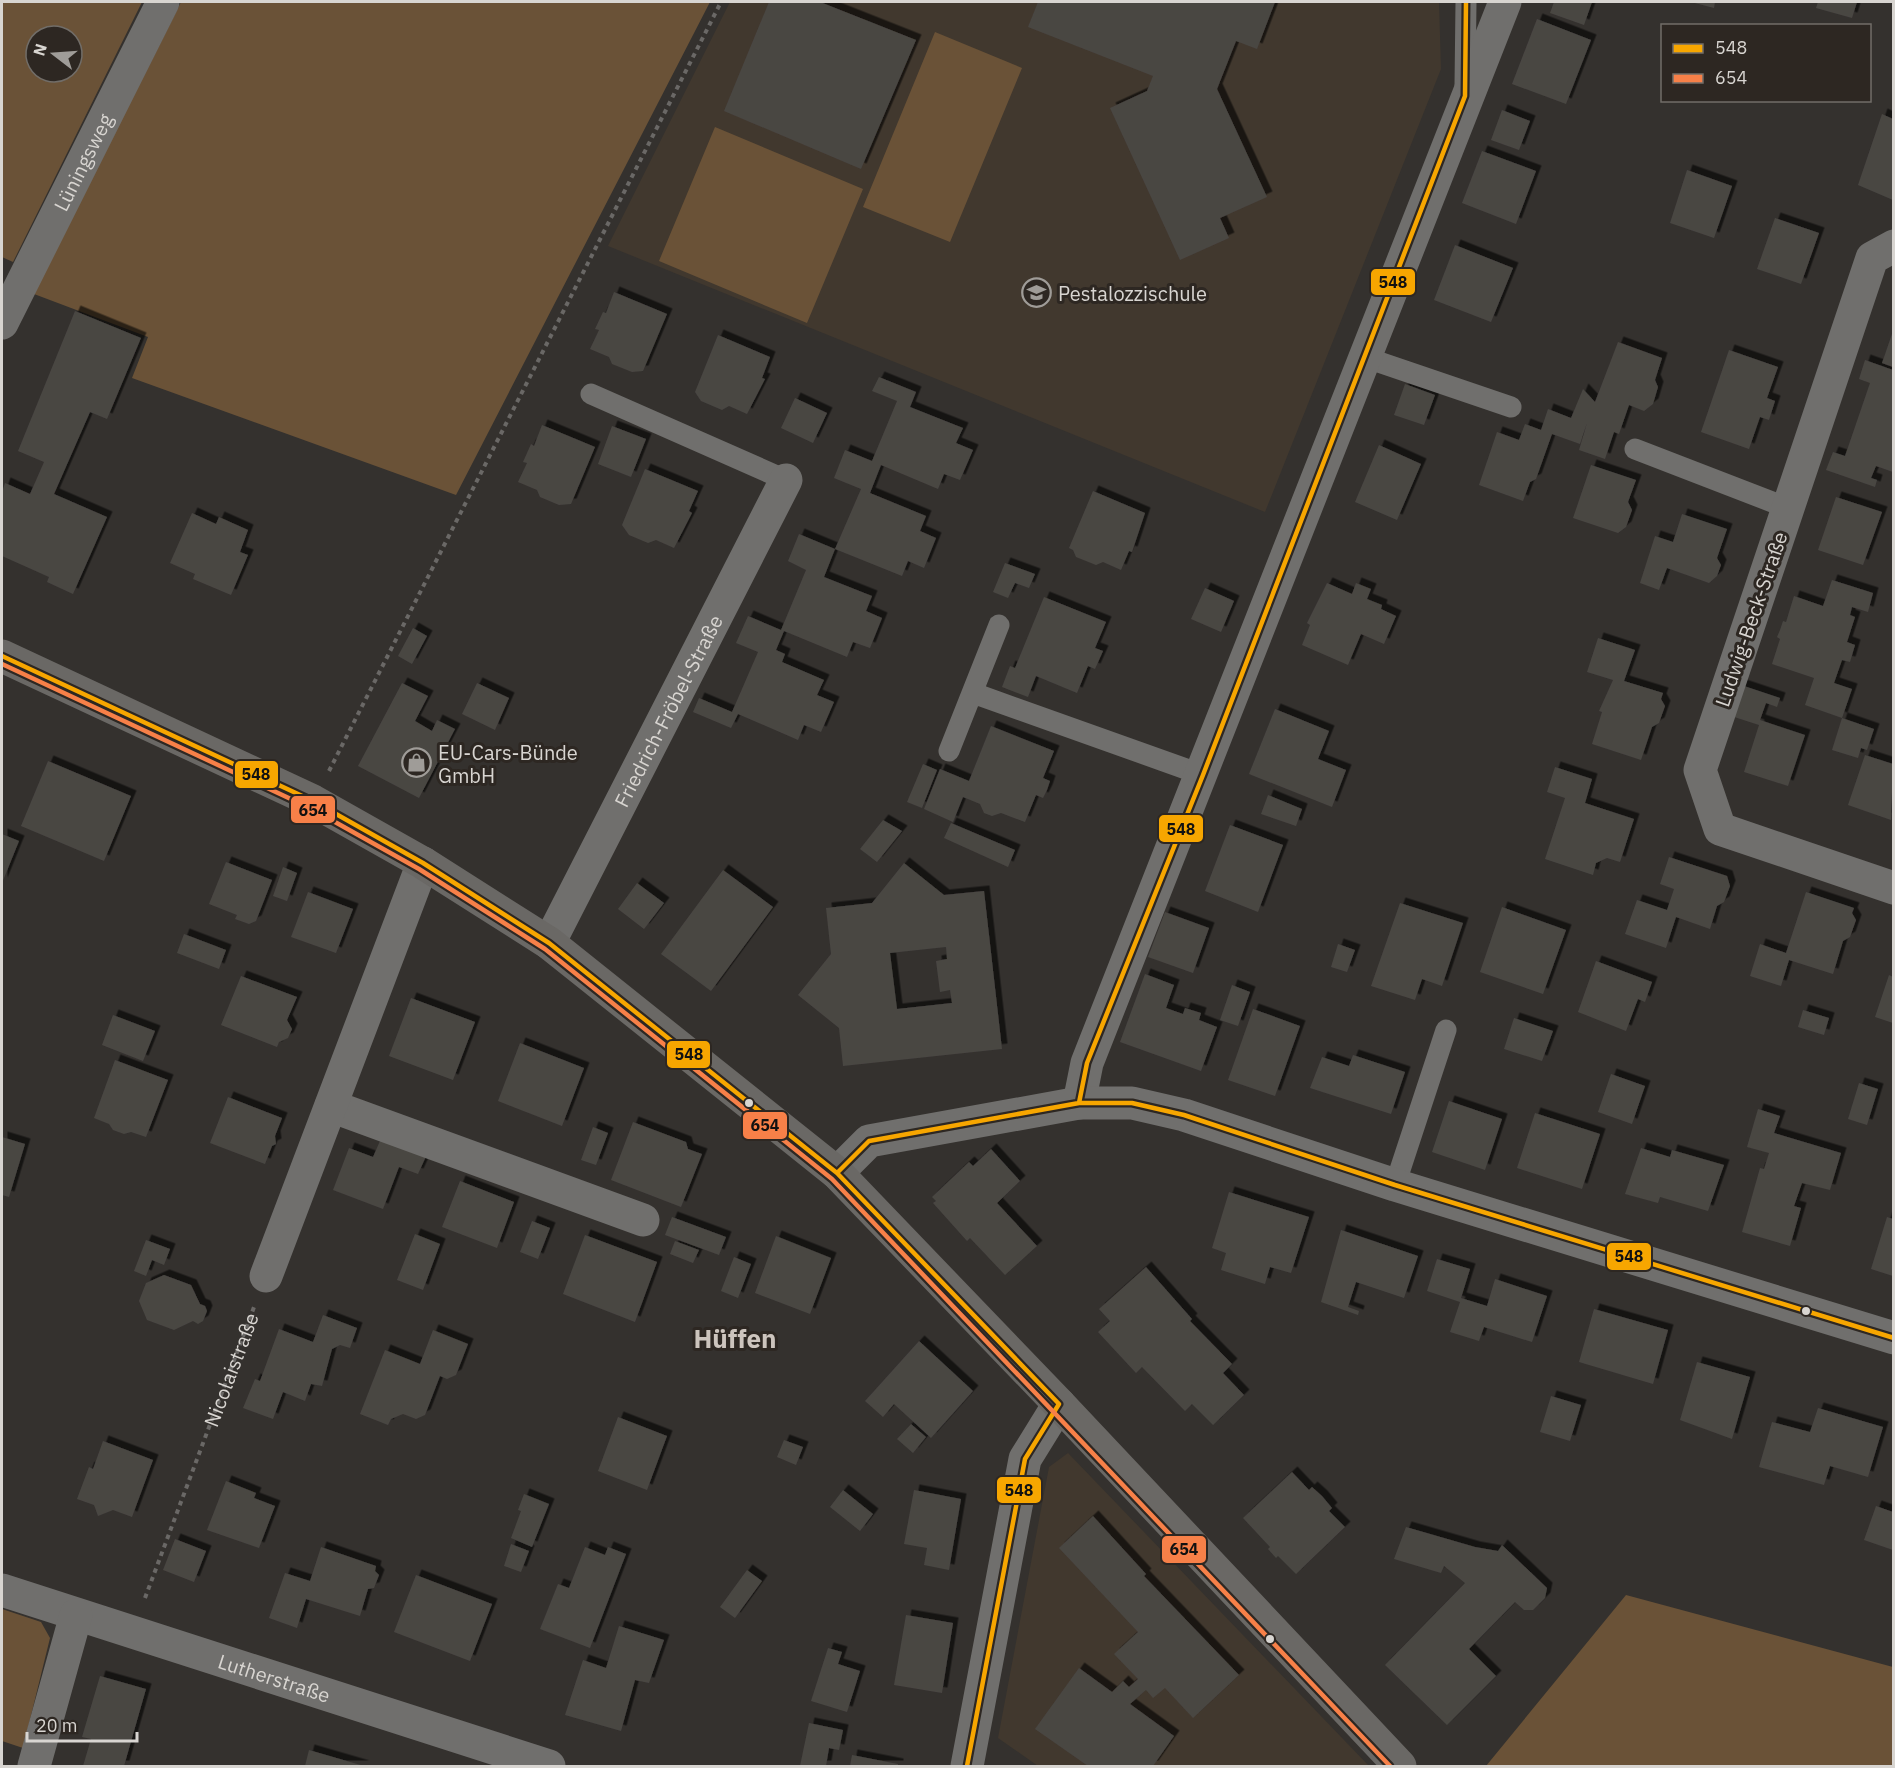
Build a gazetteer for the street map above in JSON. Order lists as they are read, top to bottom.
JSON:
{
  "streets": {
    "street": [
      "Lüningsweg",
      "Ludwig-Beck-Straße",
      "Friedrich-Fröbel-Straße",
      "Lutherstraße"
    ],
    "path": ["Nicolaistraße"]
  },
  "crossings": [
    ["Nicolaistraße", "Lutherstraße"]
  ],
  "districts": ["Hüffen"],
  "places": {
    "school or university": ["Pestalozzischule"],
    "shop": ["EU-Cars-Bünde GmbH"]
  },
  "lines": ["transit line 548", "transit line 654"],
  "legend": ["548", "654"],
  "scale_bar": "20 m",
  "north": "left"
}
